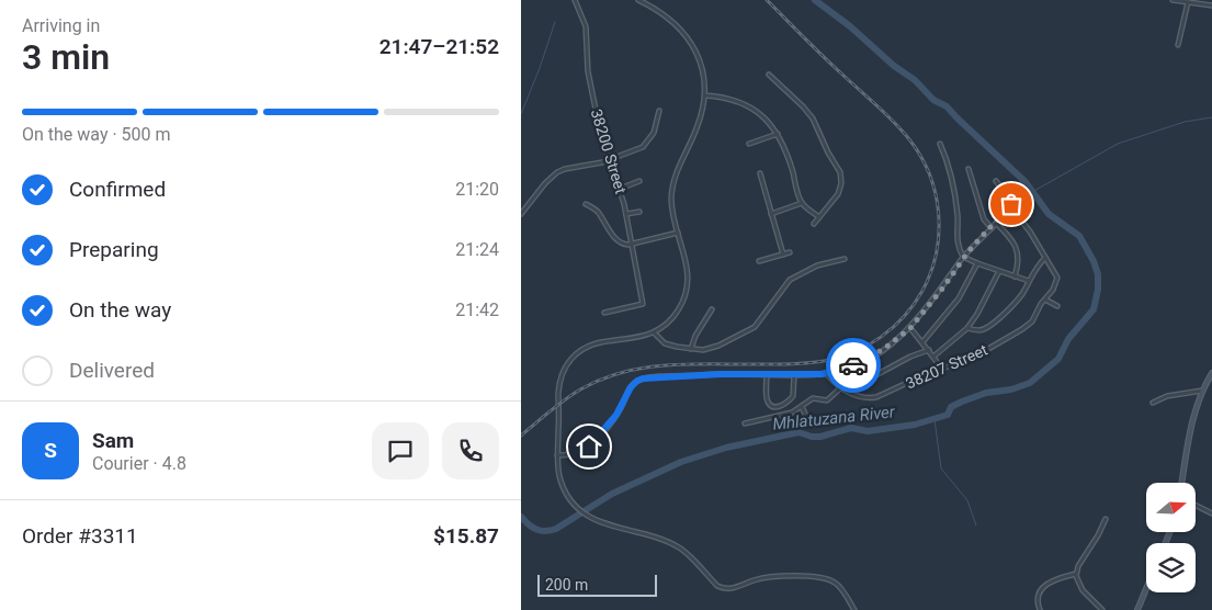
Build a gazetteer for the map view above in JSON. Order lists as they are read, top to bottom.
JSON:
{
  "streets": {
    "street": ["38200 Street", "38207 Street"]
  },
  "water": ["Mhlatuzana River"],
  "scale_bar": "200 m",
  "north": "right",
  "page": {
    "heading": ["3 min", "Arriving in", "21:47–21:52"],
    "panel": [
      "Sam",
      "Courier · 4.8",
      "Order #3311",
      "$15.87"
    ],
    "bar": "On the way · 500 m",
    "list": [
      ["Confirmed", "21:20"],
      ["Preparing", "21:24"],
      ["On the way", "21:42"],
      "Delivered"
    ],
    "round": "S",
    "scale": "200 m"
  }
}
